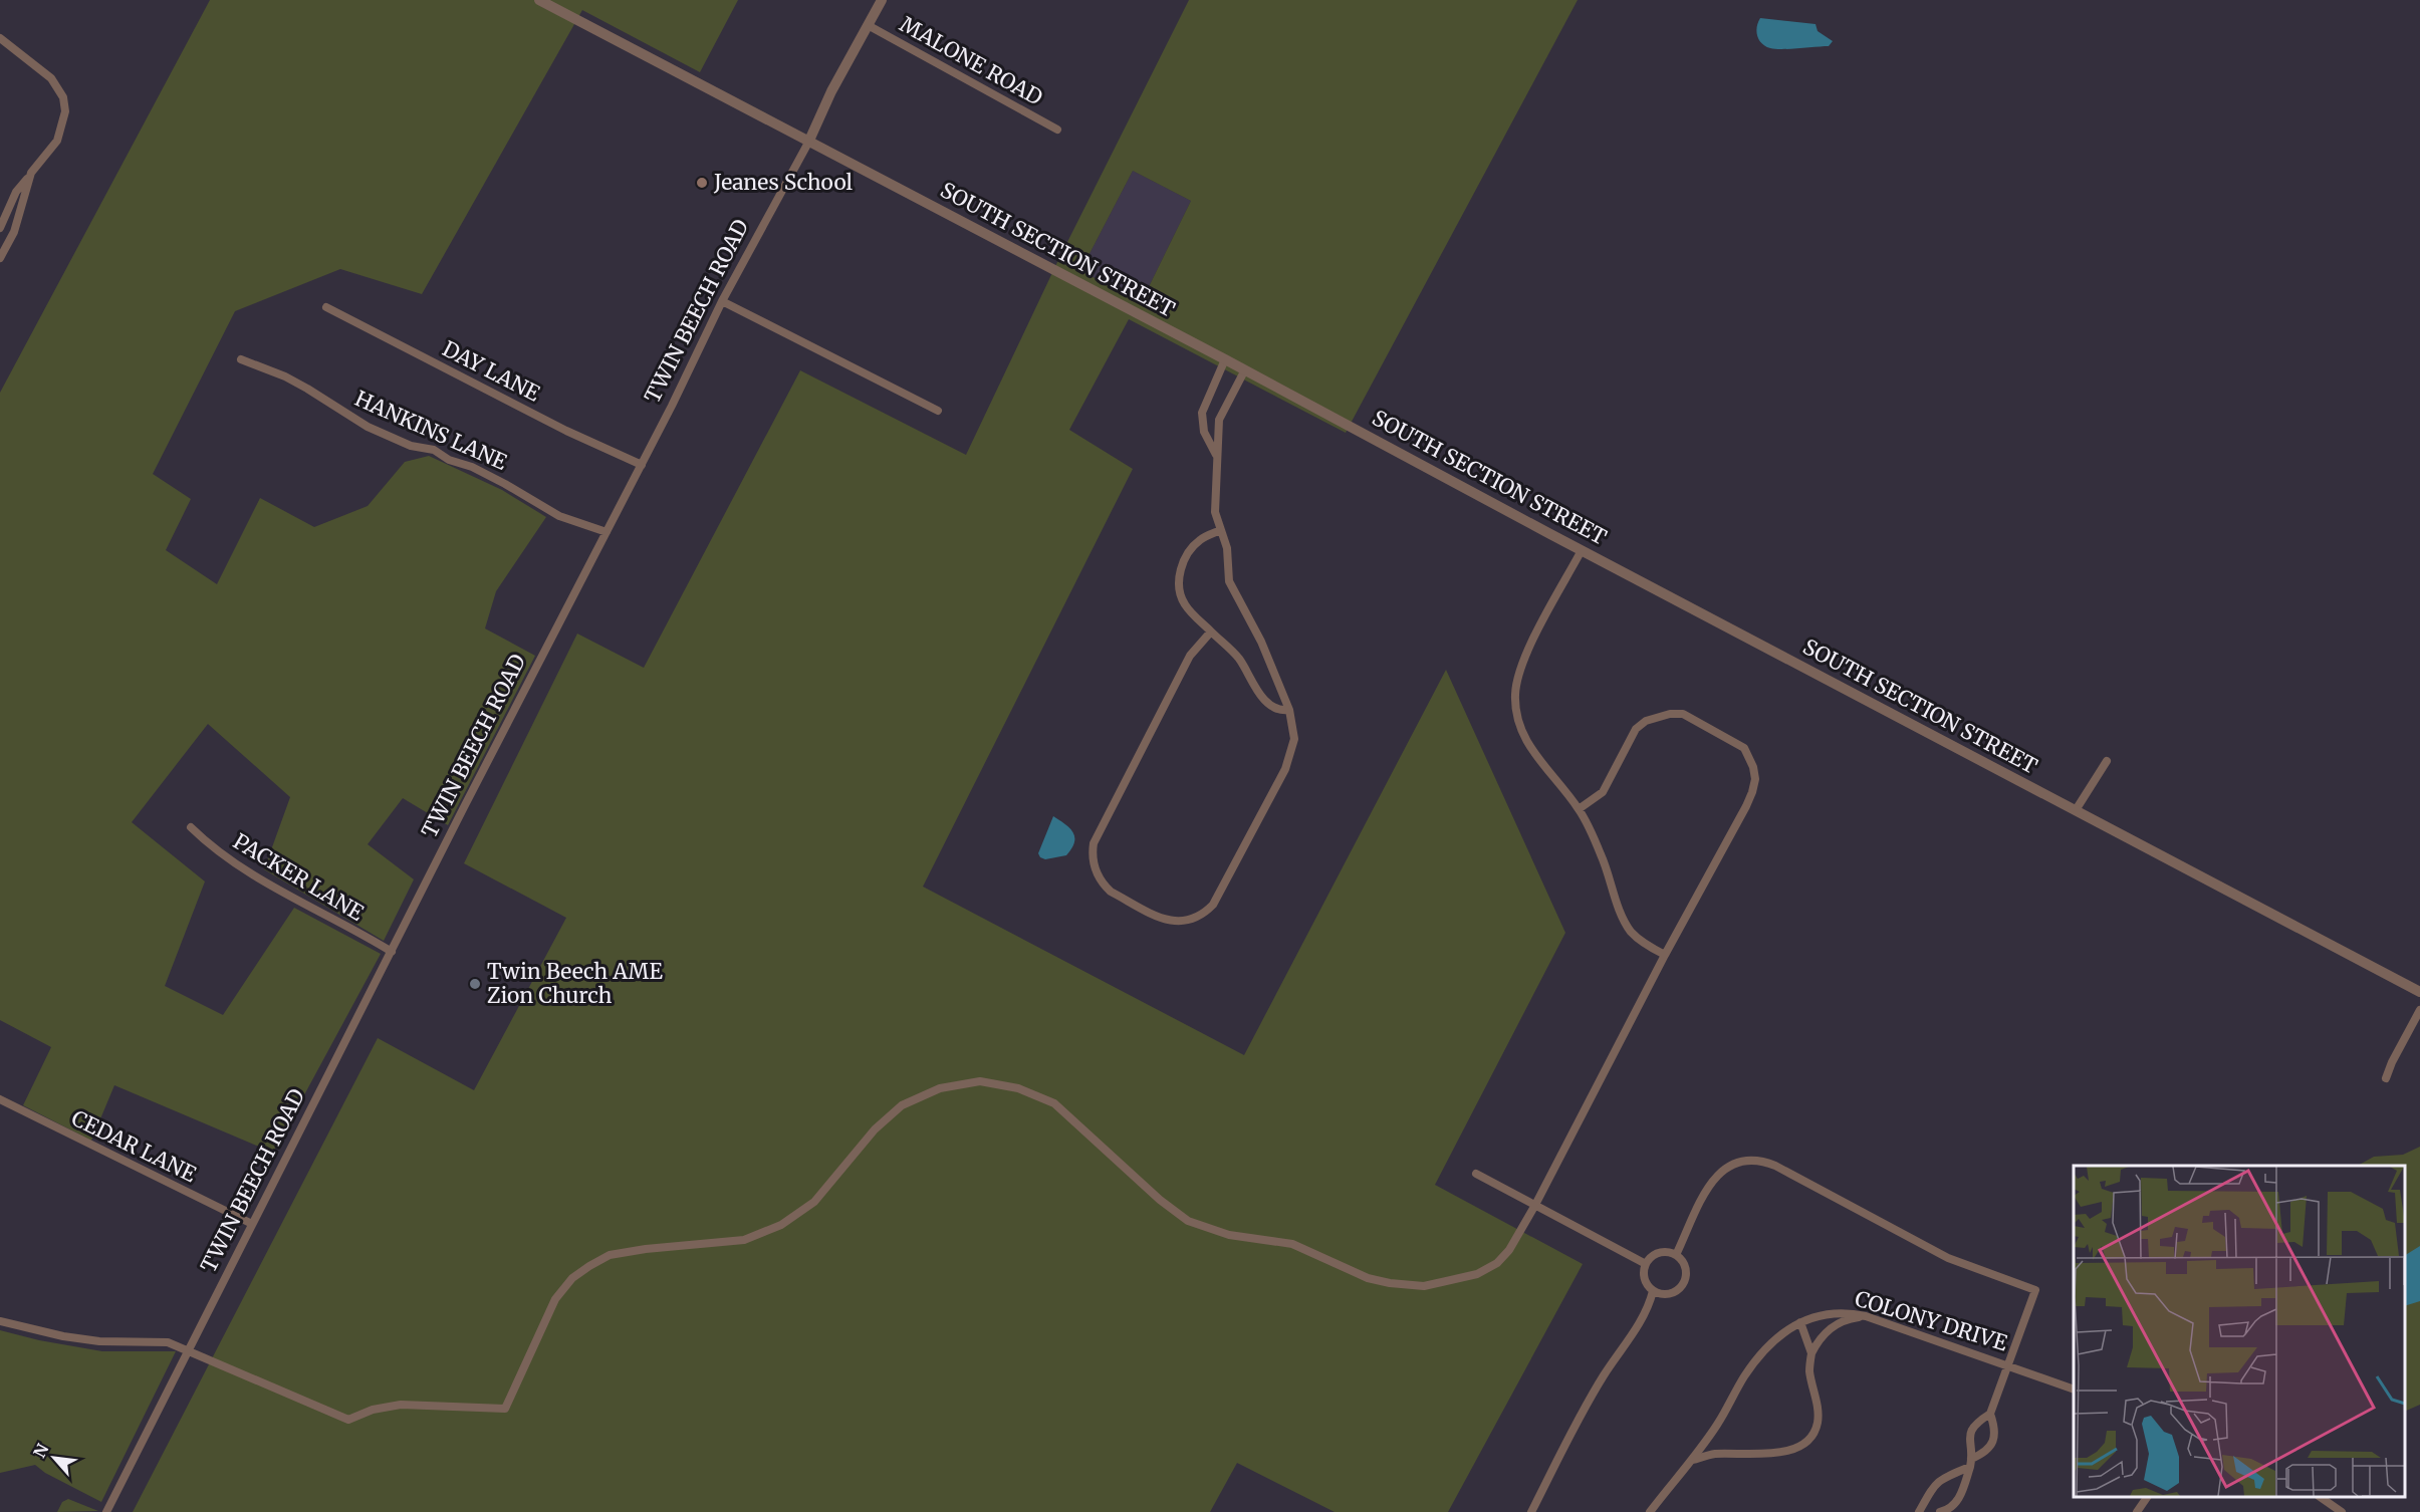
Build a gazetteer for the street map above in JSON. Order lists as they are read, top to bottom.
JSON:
{
  "streets": {
    "street": [
      "MALONE ROAD",
      "SOUTH SECTION STREET",
      "TWIN BEECH ROAD",
      "DAY LANE",
      "HANKINS LANE",
      "PACKER LANE",
      "CEDAR LANE",
      "COLONY DRIVE"
    ]
  },
  "crossings": [
    ["MALONE ROAD", "TWIN BEECH ROAD"],
    ["SOUTH SECTION STREET", "TWIN BEECH ROAD"],
    ["TWIN BEECH ROAD", "DAY LANE"],
    ["TWIN BEECH ROAD", "HANKINS LANE"],
    ["TWIN BEECH ROAD", "PACKER LANE"],
    ["TWIN BEECH ROAD", "CEDAR LANE"]
  ],
  "places": ["Jeanes School", "Twin Beech AME Zion Church"],
  "north": "top left"
}
